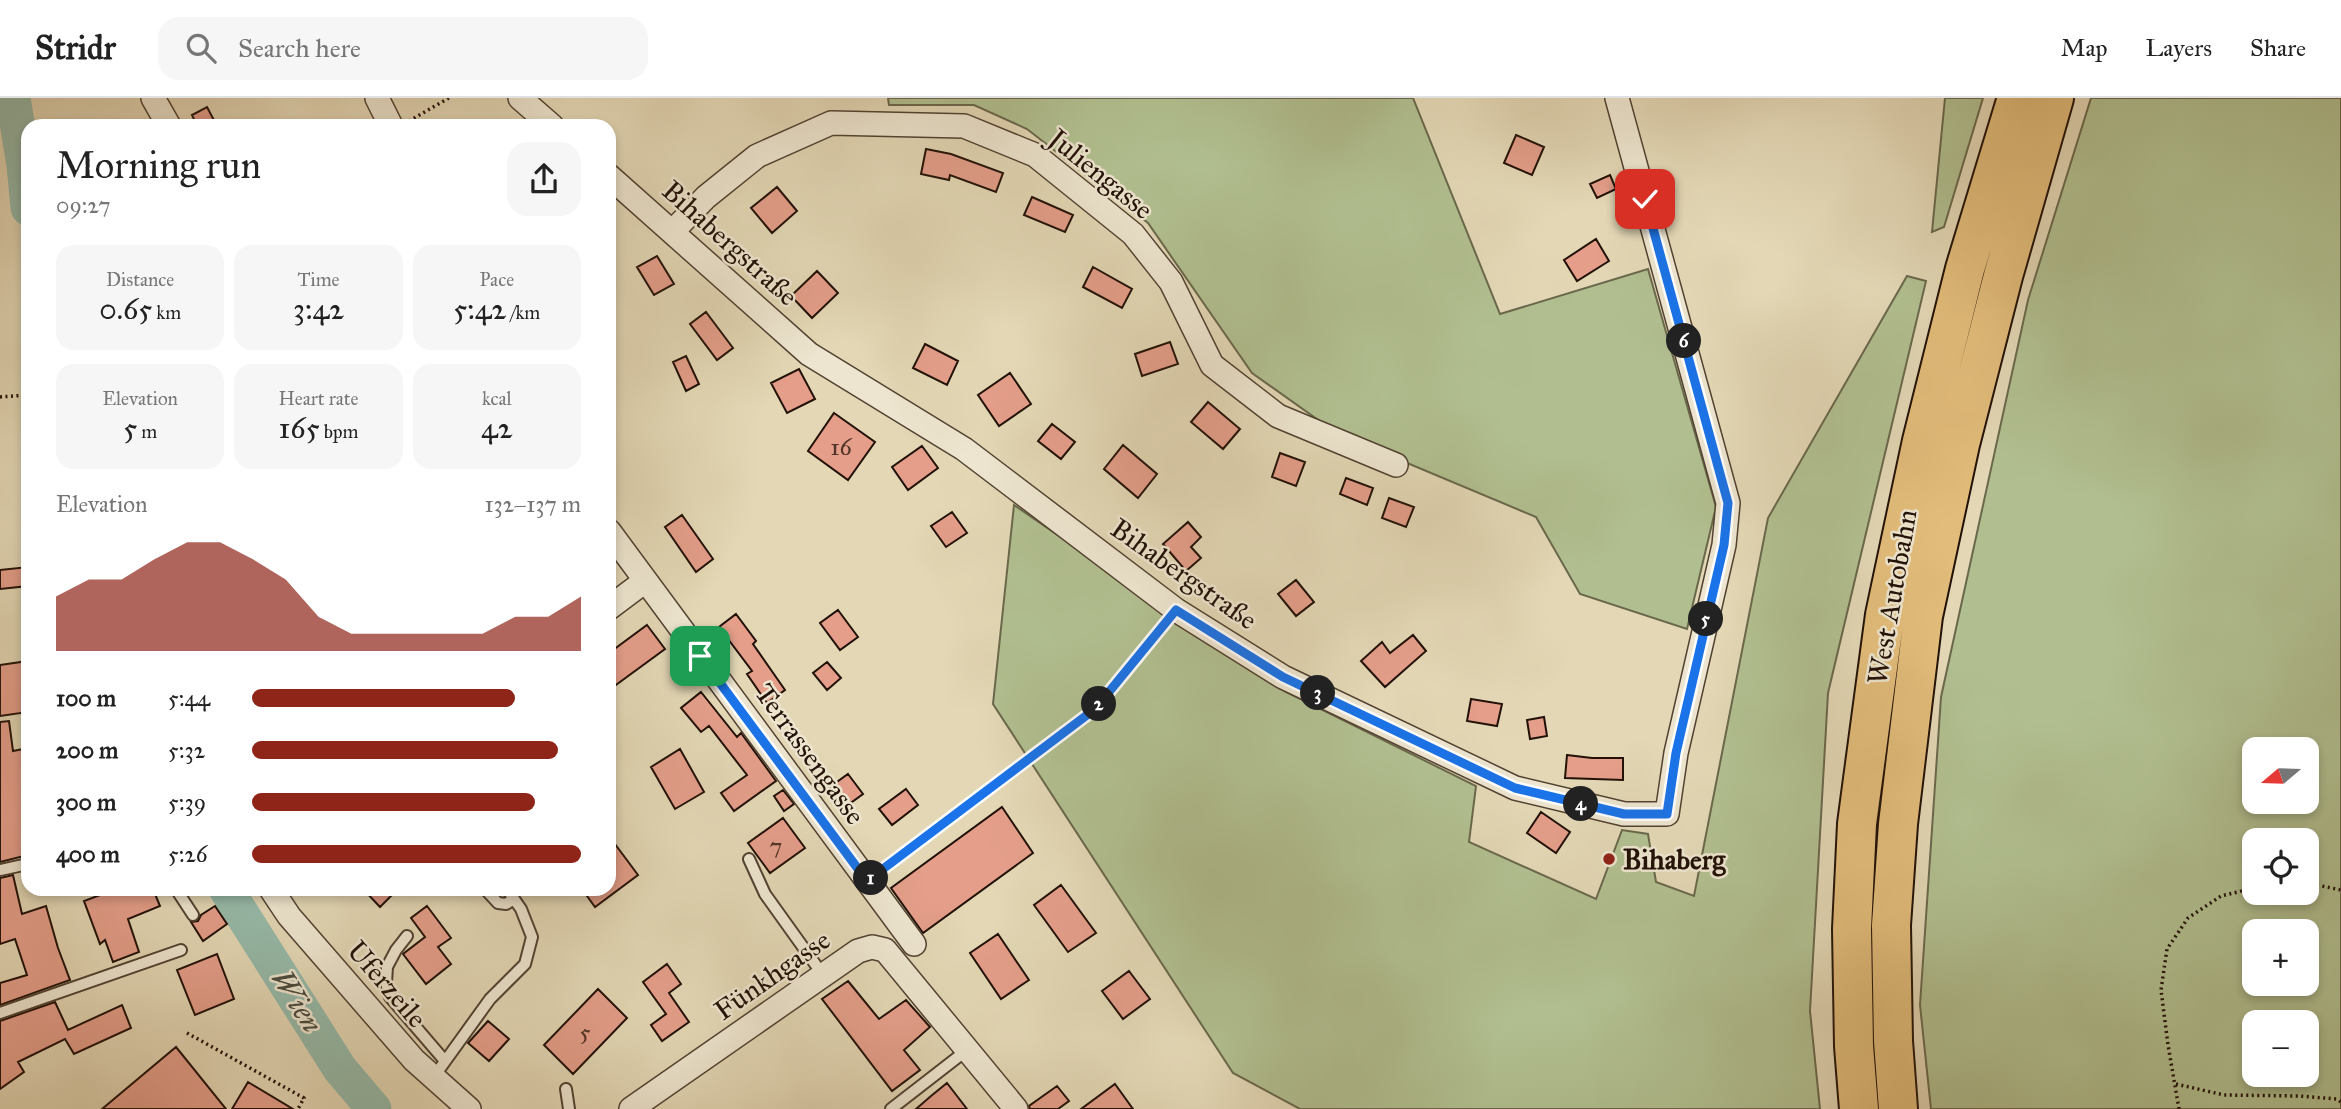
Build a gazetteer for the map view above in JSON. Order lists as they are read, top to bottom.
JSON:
{
  "streets": {
    "highway": ["West Autobahn"],
    "street": [
      "Juliengasse",
      "Bihabergstraße",
      "Terrassengasse",
      "Fünkhgasse",
      "Uferzeile"
    ]
  },
  "crossings": [
    ["Juliengasse", "Bihabergstraße"]
  ],
  "water": ["Wien"],
  "places": ["Bihaberg"],
  "house_numbers": ["16", "7", "5"],
  "north": "left",
  "page": {
    "header": "Stridr",
    "search": "Search here",
    "nav": ["Map", "Layers", "Share"],
    "heading": ["Morning run", "09:27"],
    "stats": [
      ["Distance", "0.65 km"],
      ["Time", "3:42"],
      ["Pace", "5:42 /km"],
      ["Elevation", "5 m"],
      ["Heart rate", "165 bpm"],
      ["kcal", "42"]
    ],
    "pins": [
      "6",
      "5",
      "3",
      "2",
      "4",
      "1"
    ],
    "chart": ["Elevation", "132–137 m"],
    "list": [
      {
        "name": "100 m",
        "note": "5:44"
      },
      {
        "name": "200 m",
        "note": "5:32"
      },
      {
        "name": "300 m",
        "note": "5:39"
      },
      {
        "name": "400 m",
        "note": "5:26"
      }
    ],
    "map_buttons": ["+", "−"]
  }
}
